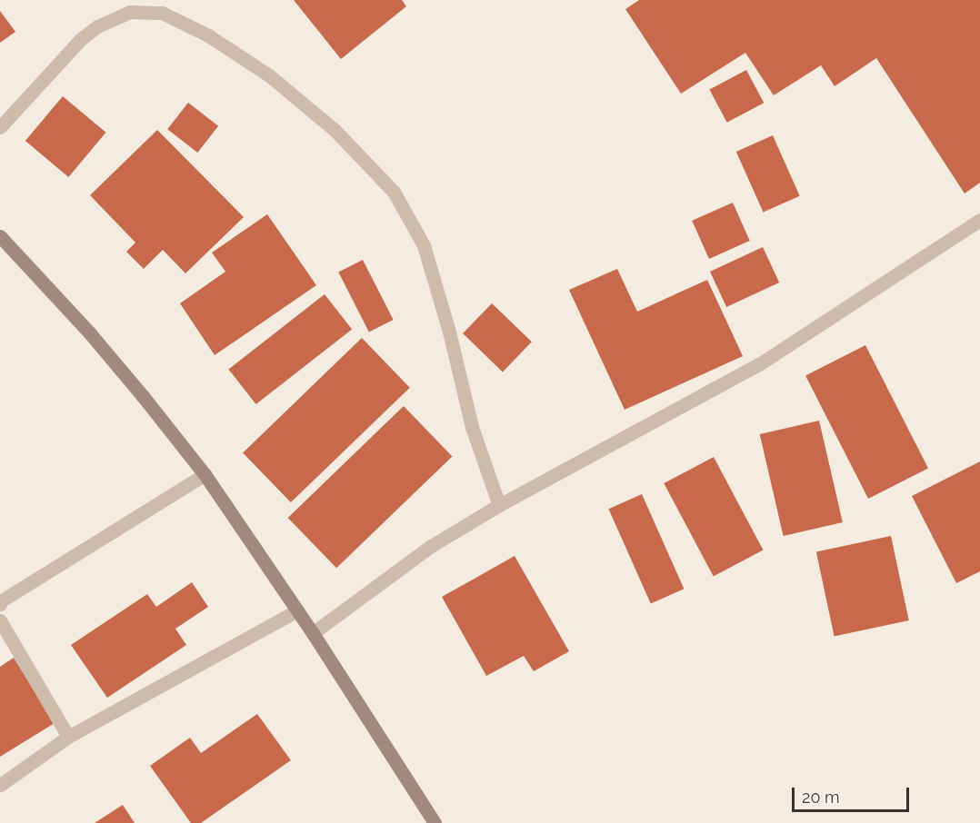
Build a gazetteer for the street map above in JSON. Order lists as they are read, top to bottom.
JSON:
{
  "scale_bar": "20 m"
}
